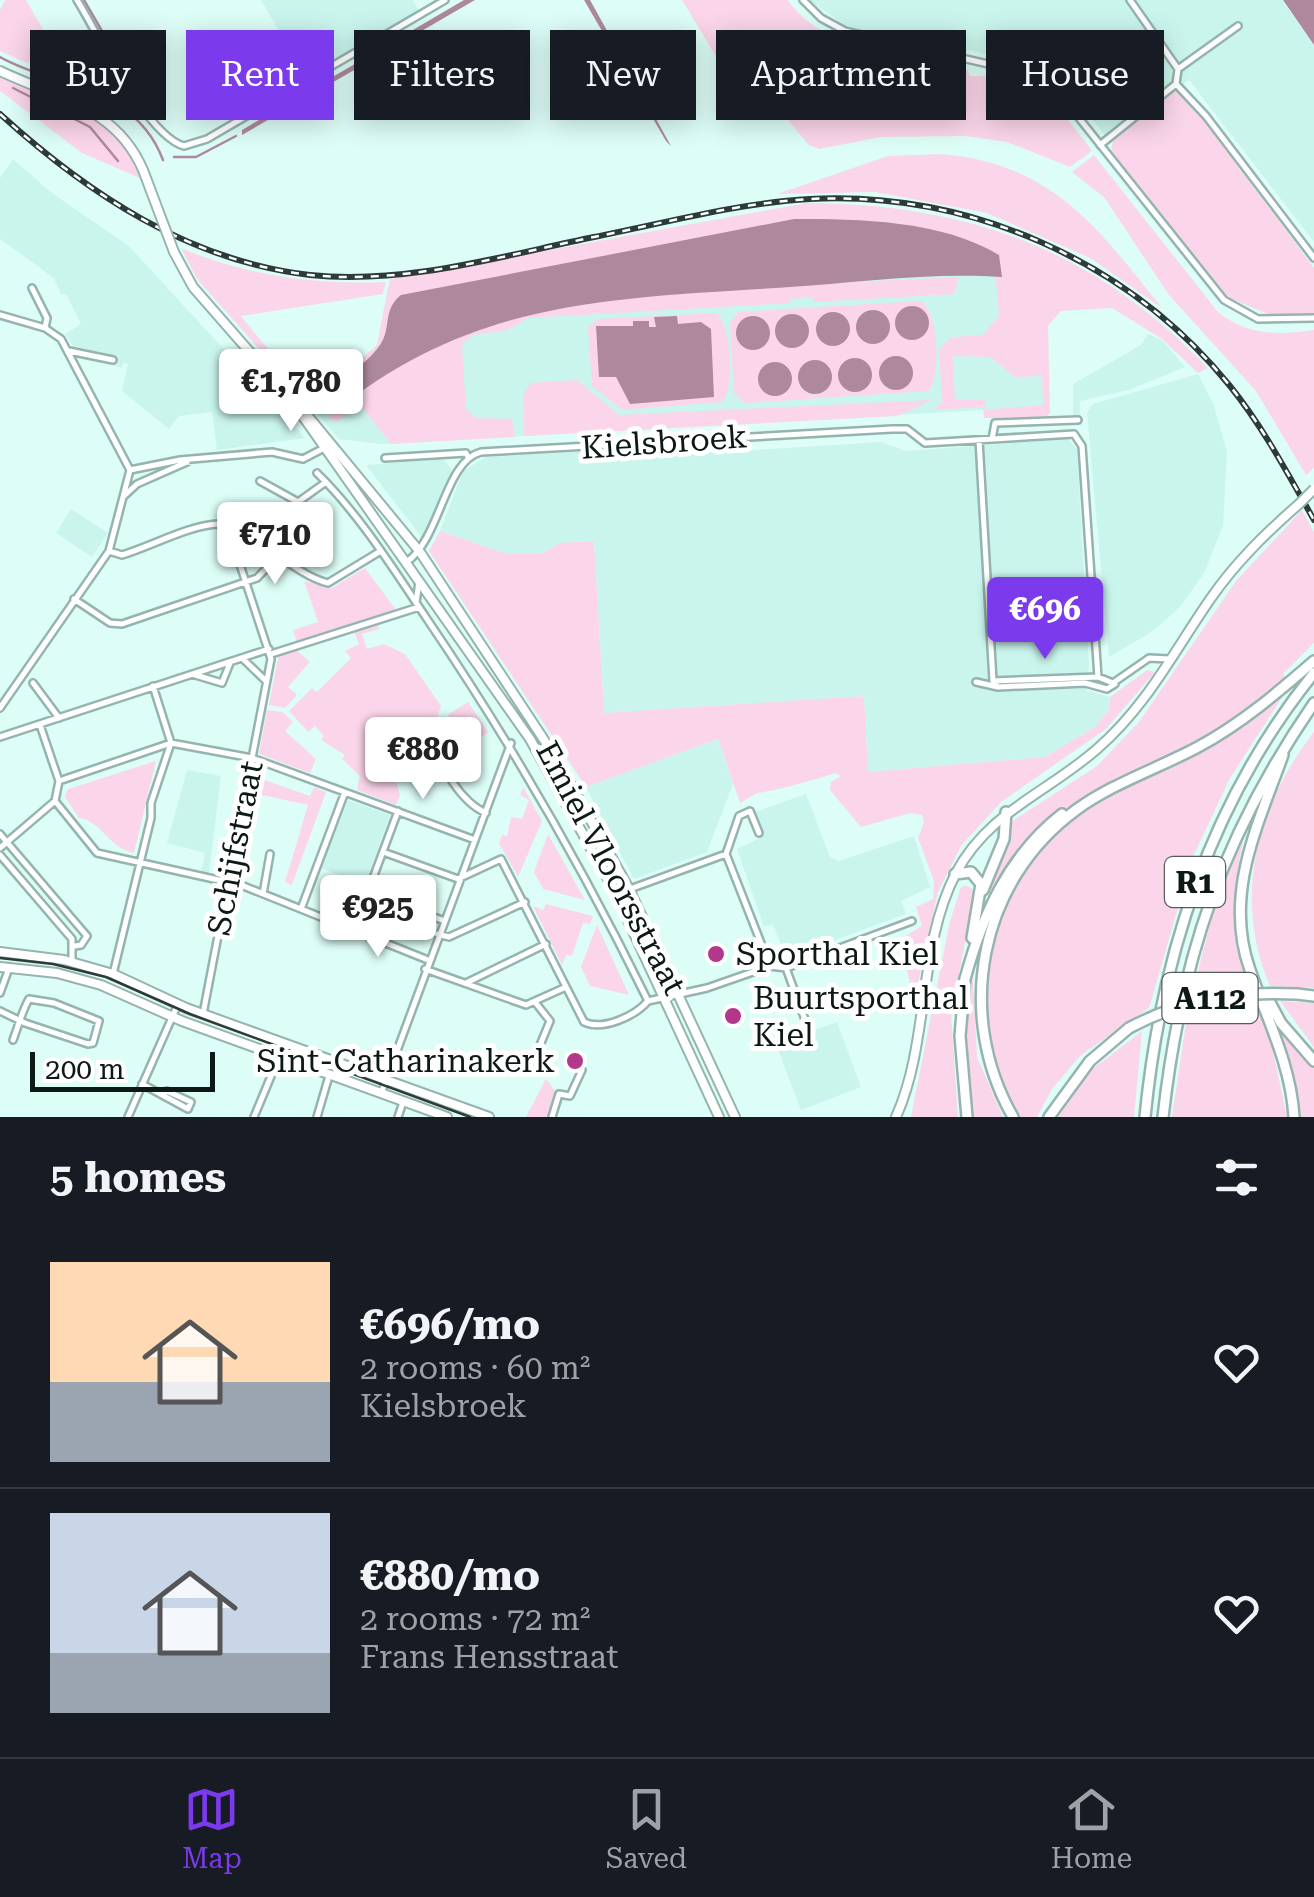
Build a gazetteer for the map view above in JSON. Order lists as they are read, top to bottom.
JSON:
{
  "streets": {
    "highway": ["R1", "A112"],
    "street": ["Kielsbroek", "Schijfstraat", "Emiel Vloorsstraat"]
  },
  "places": ["Sporthal Kiel", "Buurtsporthal Kiel", "Sint-Catharinakerk"],
  "scale_bar": "200 m",
  "page": {
    "chip": [
      "Buy",
      "Rent",
      "Filters",
      "New",
      "Apartment",
      "House"
    ],
    "price": [
      "€1,780",
      "€710",
      "€696",
      "€880",
      "€925"
    ],
    "scale": "200 m",
    "heading": "5 homes",
    "list": [
      {
        "name": "€696/mo",
        "note": "2 rooms · 60 m² · Kielsbroek"
      },
      {
        "name": "€880/mo",
        "note": "2 rooms · 72 m² · Frans Hensstraat"
      }
    ],
    "tabs": ["Map", "Saved", "Home"]
  }
}
